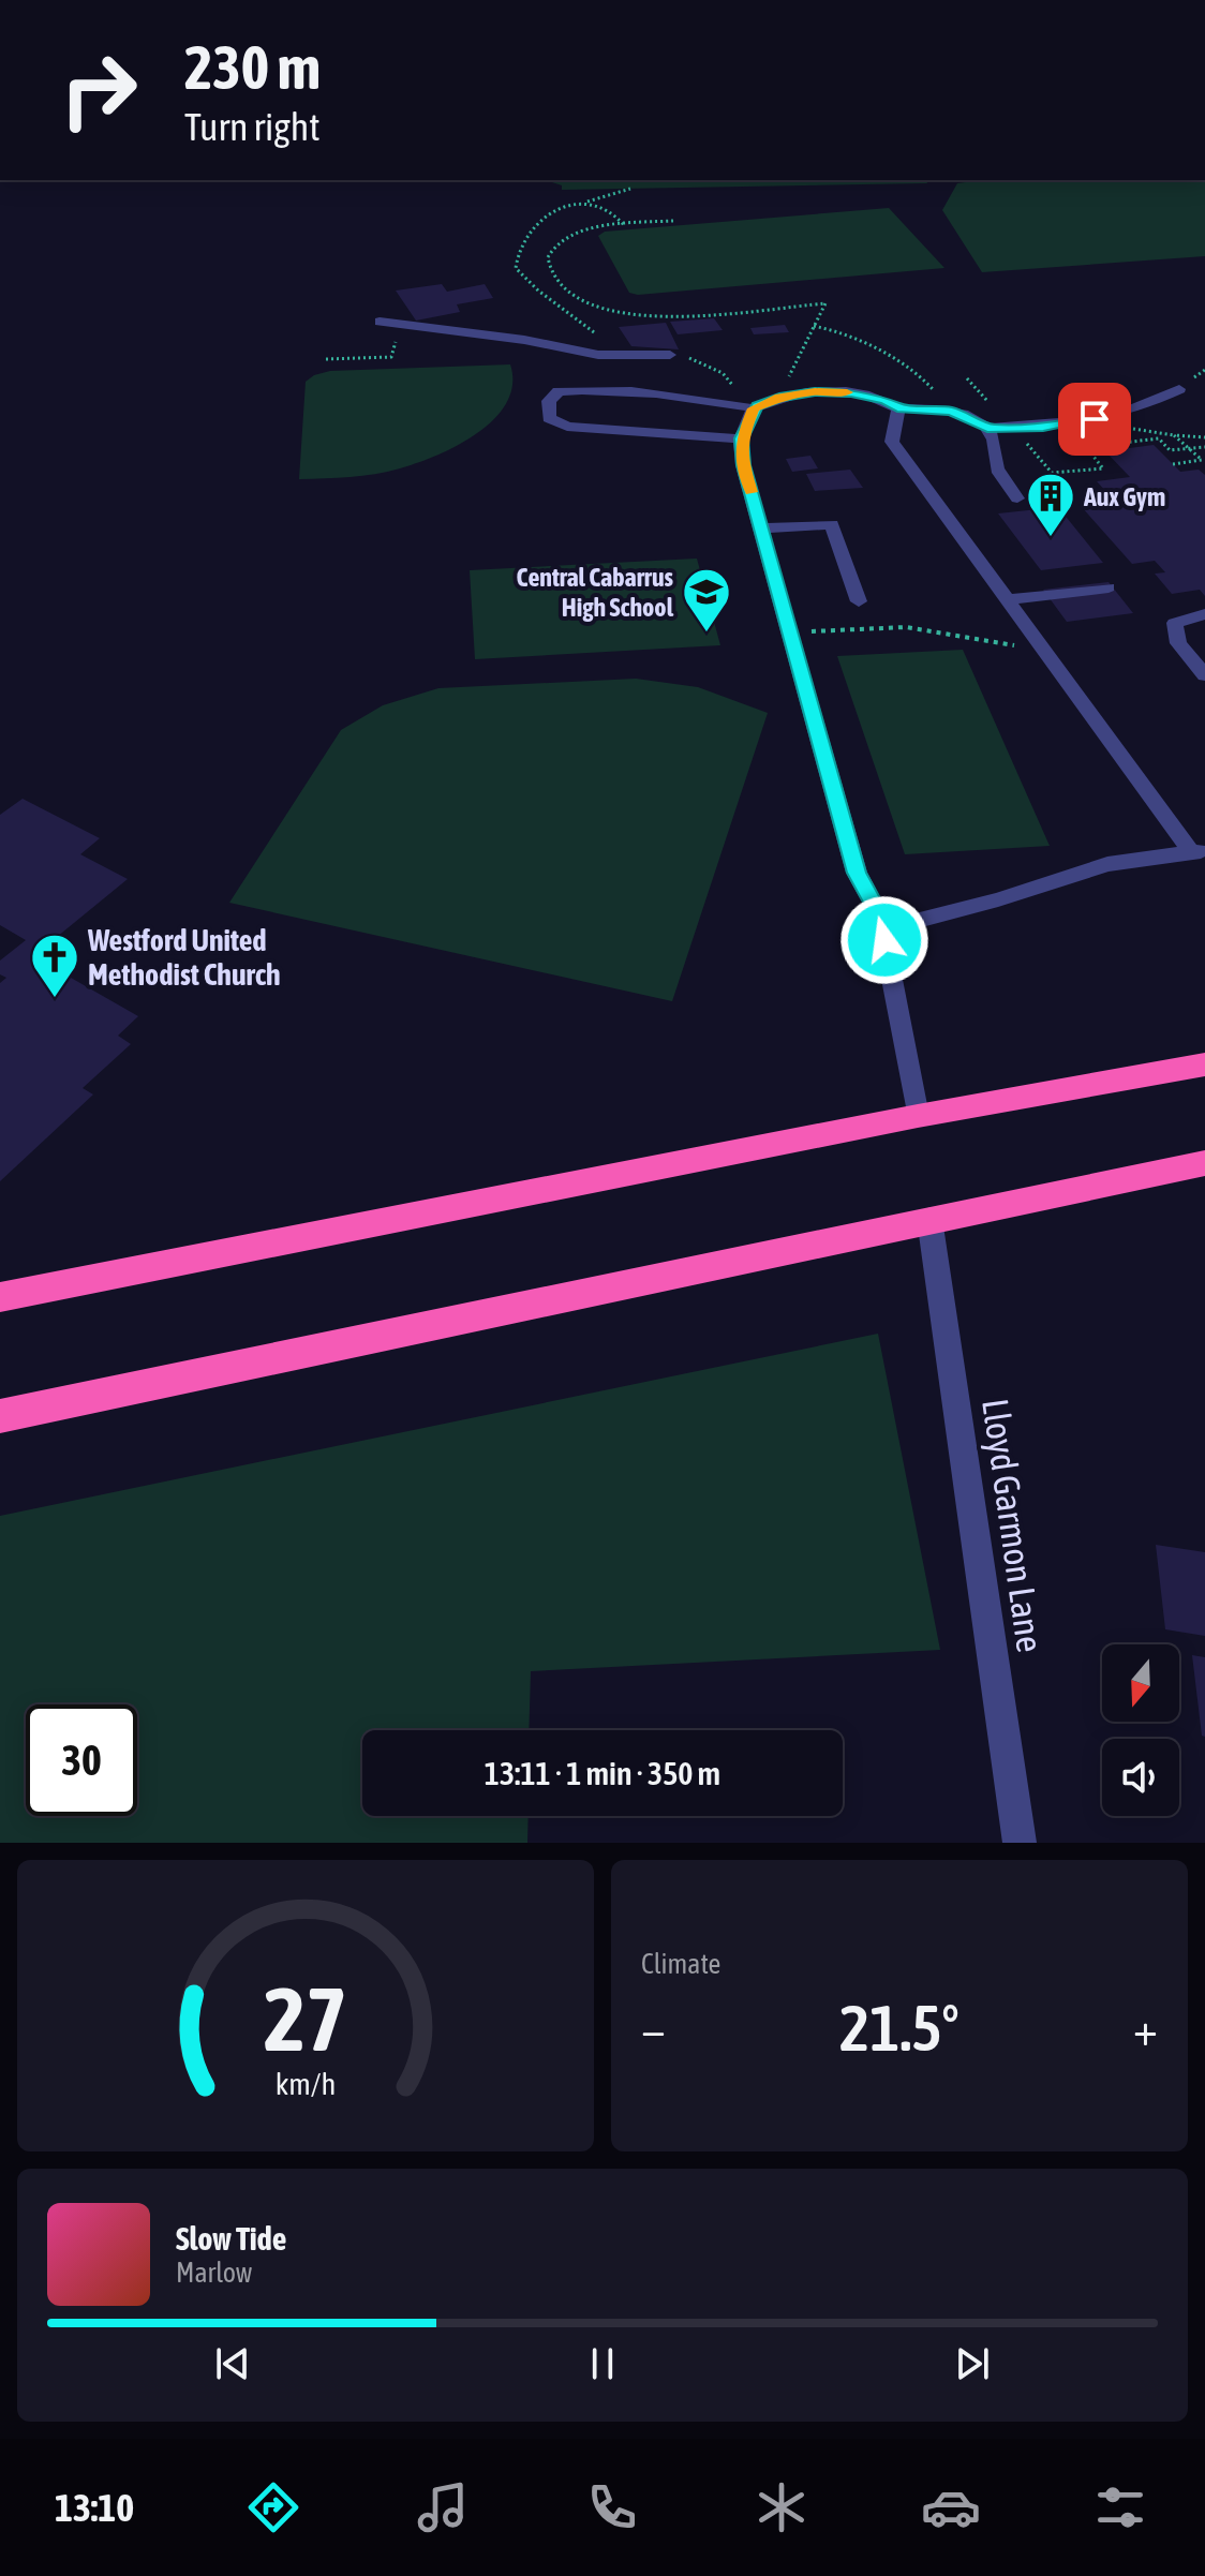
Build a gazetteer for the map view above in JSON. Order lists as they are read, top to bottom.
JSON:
{
  "streets": {
    "street": ["Lloyd Garmon Lane"]
  },
  "places": {
    "building": ["Aux Gym"],
    "school or university": ["Central Cabarrus High School"],
    "church": ["Westford United Methodist Church"]
  },
  "north": "bottom",
  "page": {
    "turn": ["230 m", "Turn right"],
    "limit": "30",
    "trip": "13:11 · 1 min · 350 m",
    "tile": "Climate",
    "heat": ["−", "21.5°", "+"],
    "song": ["Slow Tide", "Marlow"],
    "tabs": "13:10",
    "gauge": ["27", "km/h"]
  }
}
